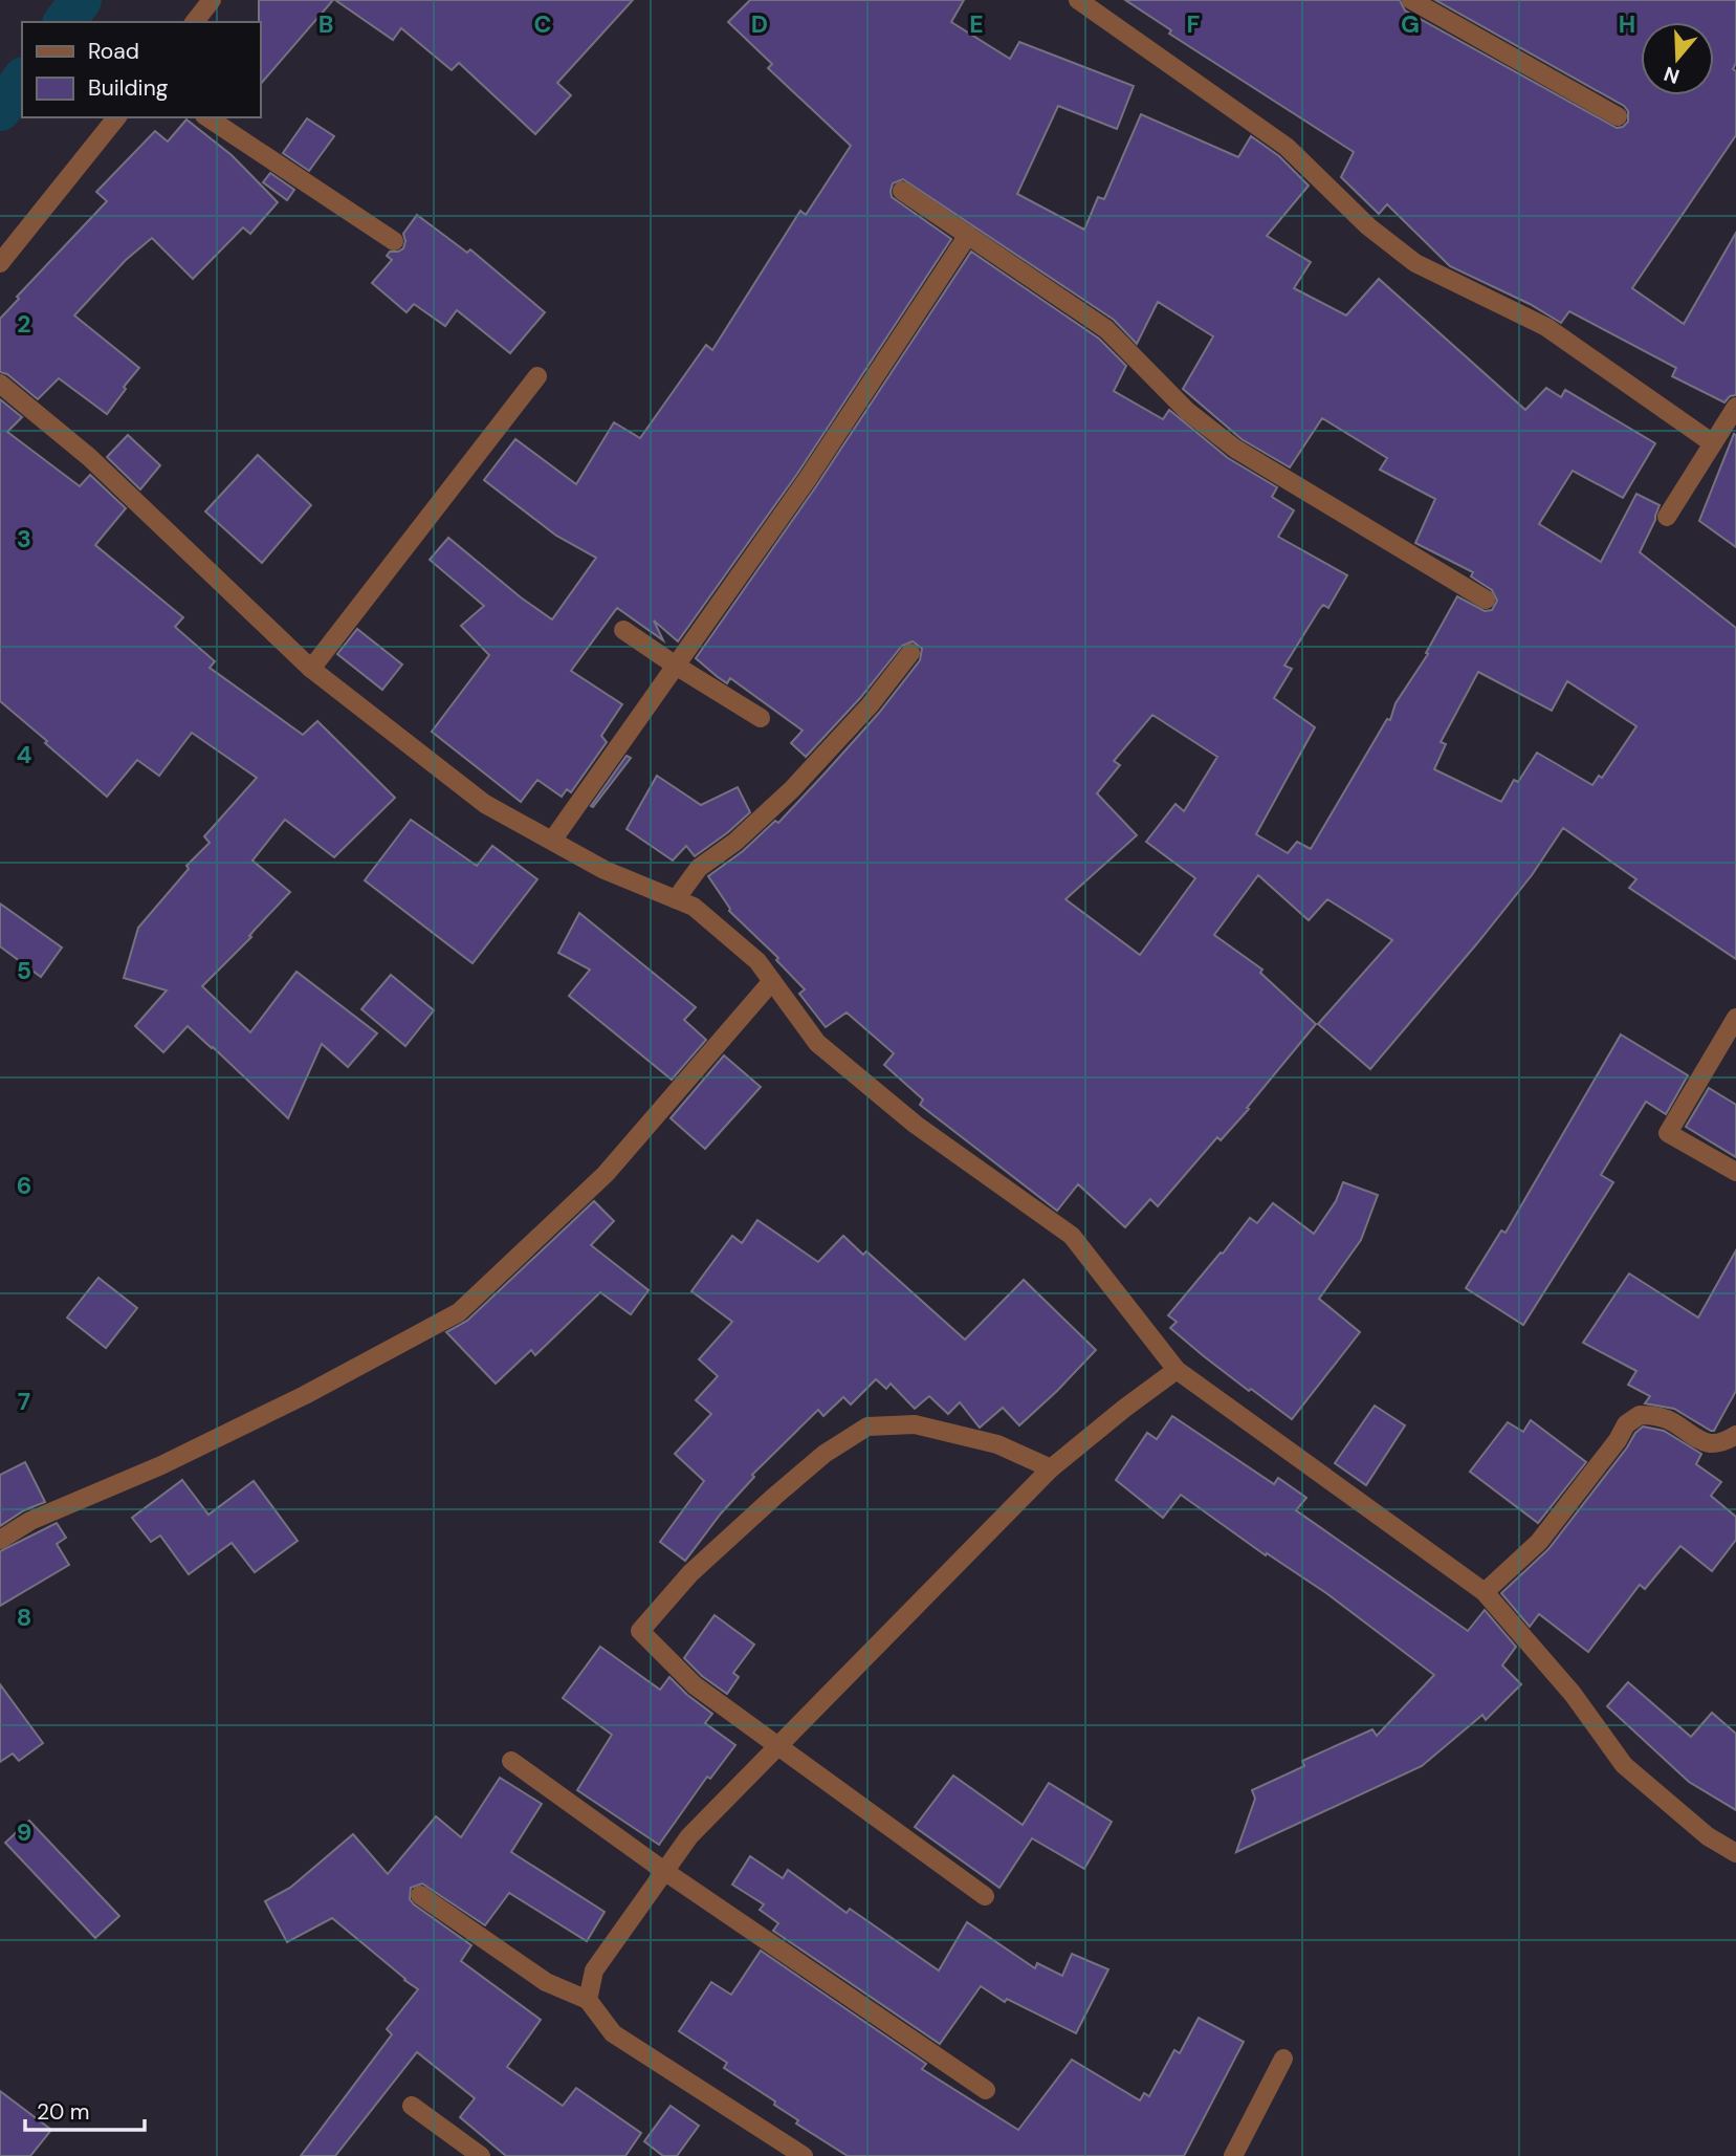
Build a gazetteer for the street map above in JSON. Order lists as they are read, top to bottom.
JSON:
{
  "legend": ["Road", "Building"],
  "scale_bar": "20 m",
  "north": "bottom",
  "grid": {
    "columns": [
      "B",
      "C",
      "D",
      "E",
      "F",
      "G",
      "H"
    ],
    "rows": [
      "2",
      "3",
      "4",
      "5",
      "6",
      "7",
      "8",
      "9"
    ]
  }
}
